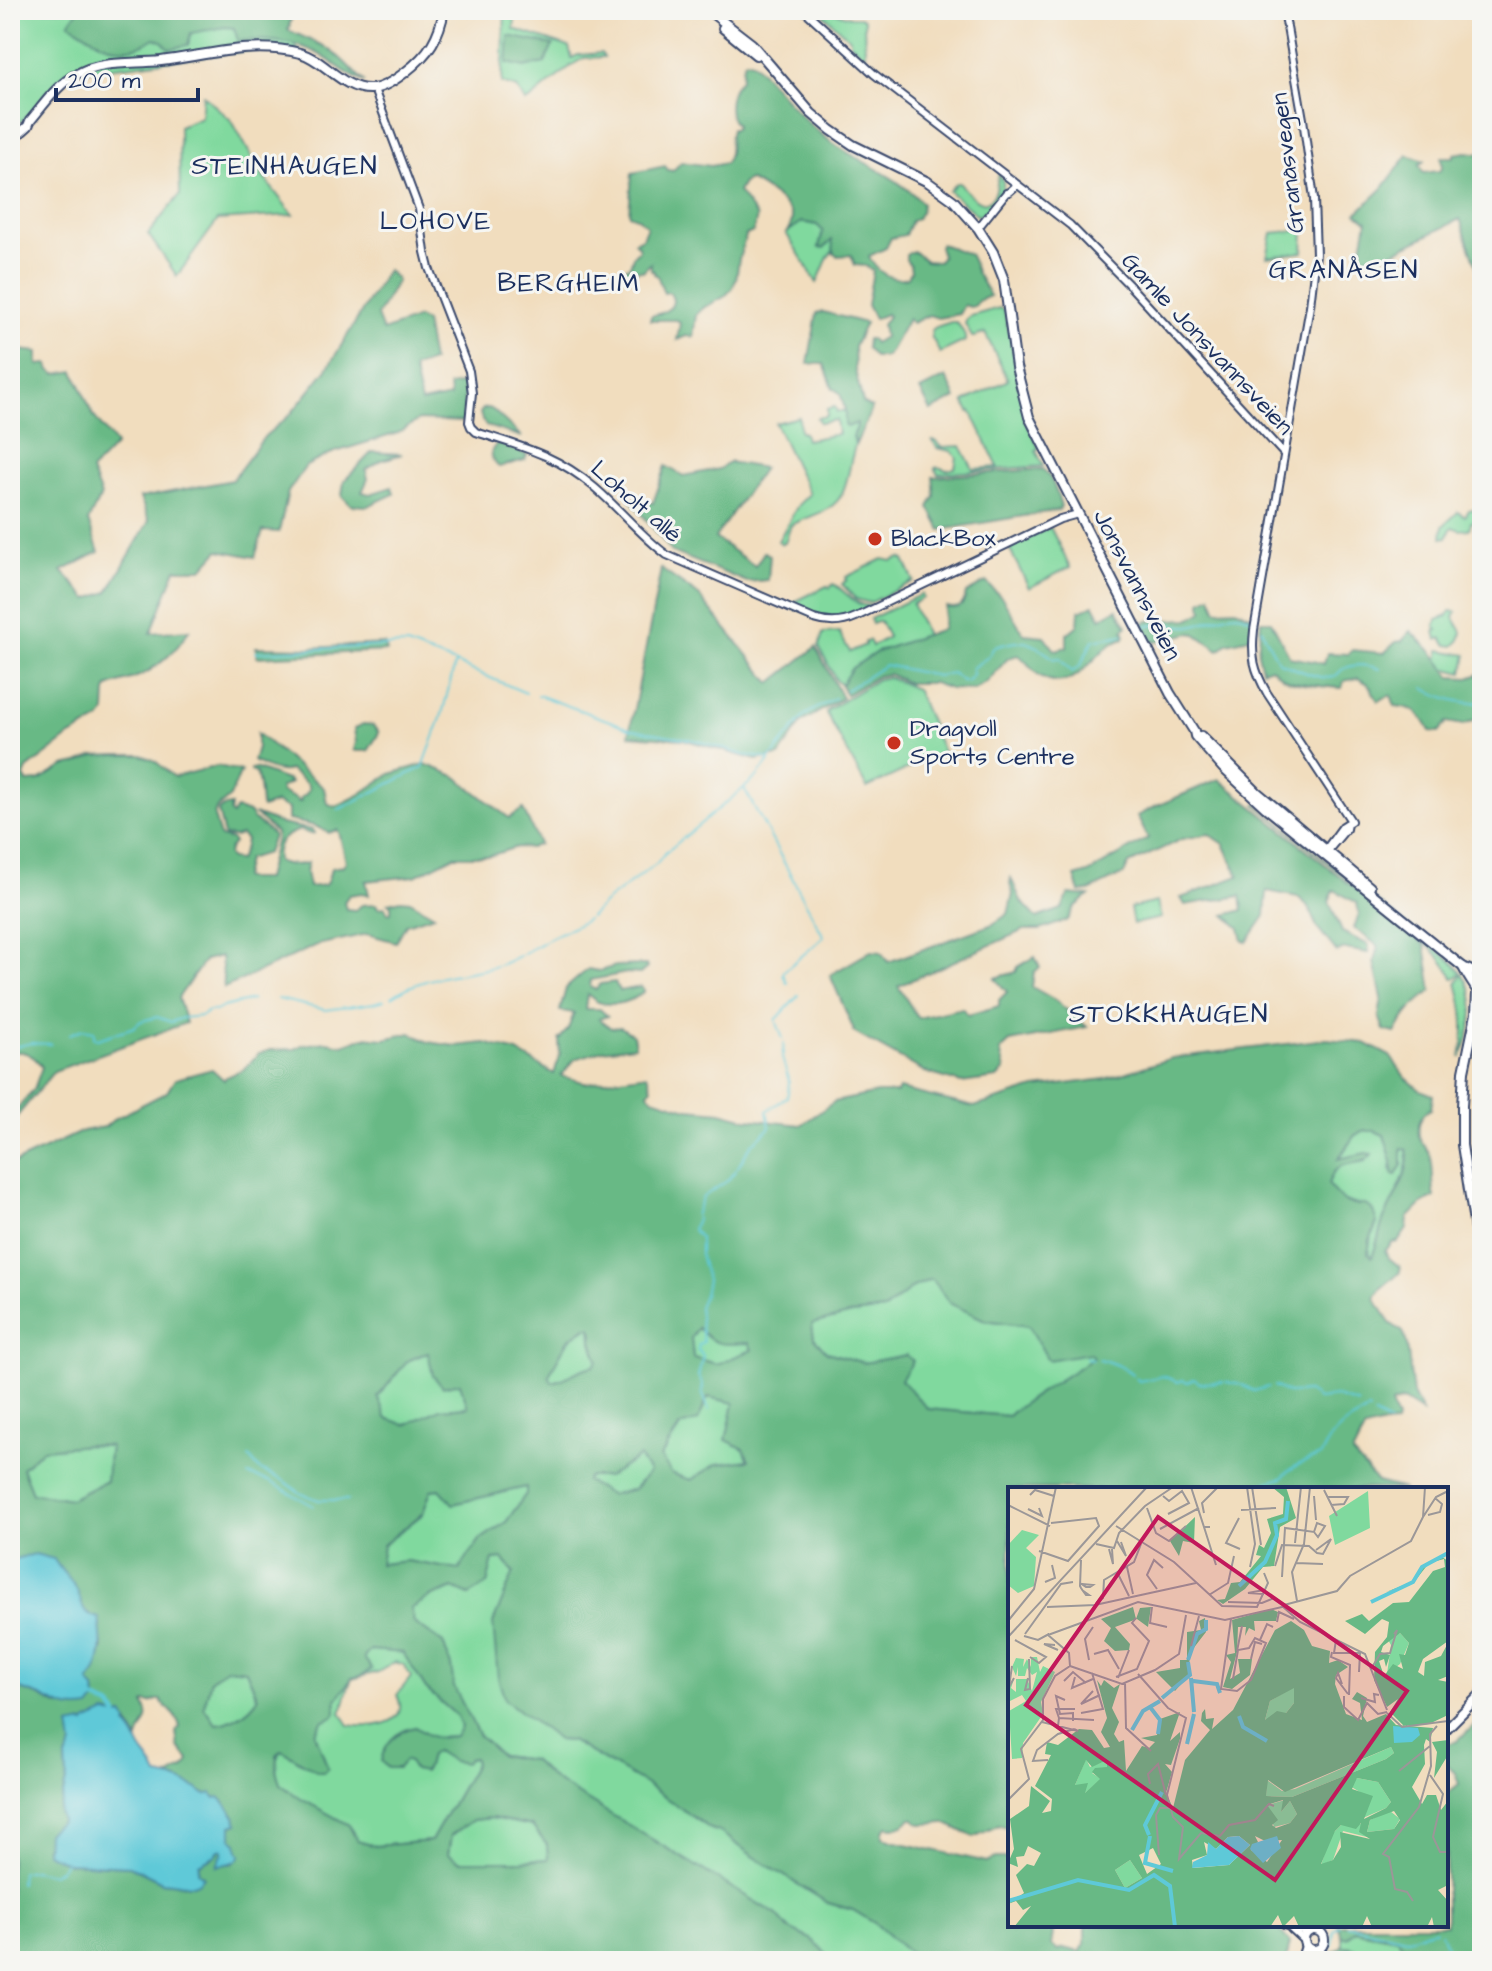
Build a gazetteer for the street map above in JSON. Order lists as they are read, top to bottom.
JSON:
{
  "streets": {
    "main road": ["Jonsvannsveien"],
    "street": ["Granåsvegen", "Gamle Jonsvannsveien", "Loholt allé"]
  },
  "crossings": [
    ["Granåsvegen", "Gamle Jonsvannsveien"],
    ["Loholt allé", "Jonsvannsveien"]
  ],
  "districts": [
    "STEINHAUGEN",
    "LOHOVE",
    "GRANÅSEN",
    "BERGHEIM",
    "STOKKHAUGEN"
  ],
  "places": ["BlackBox", "Dragvoll Sports Centre"],
  "scale_bar": "200 m"
}
